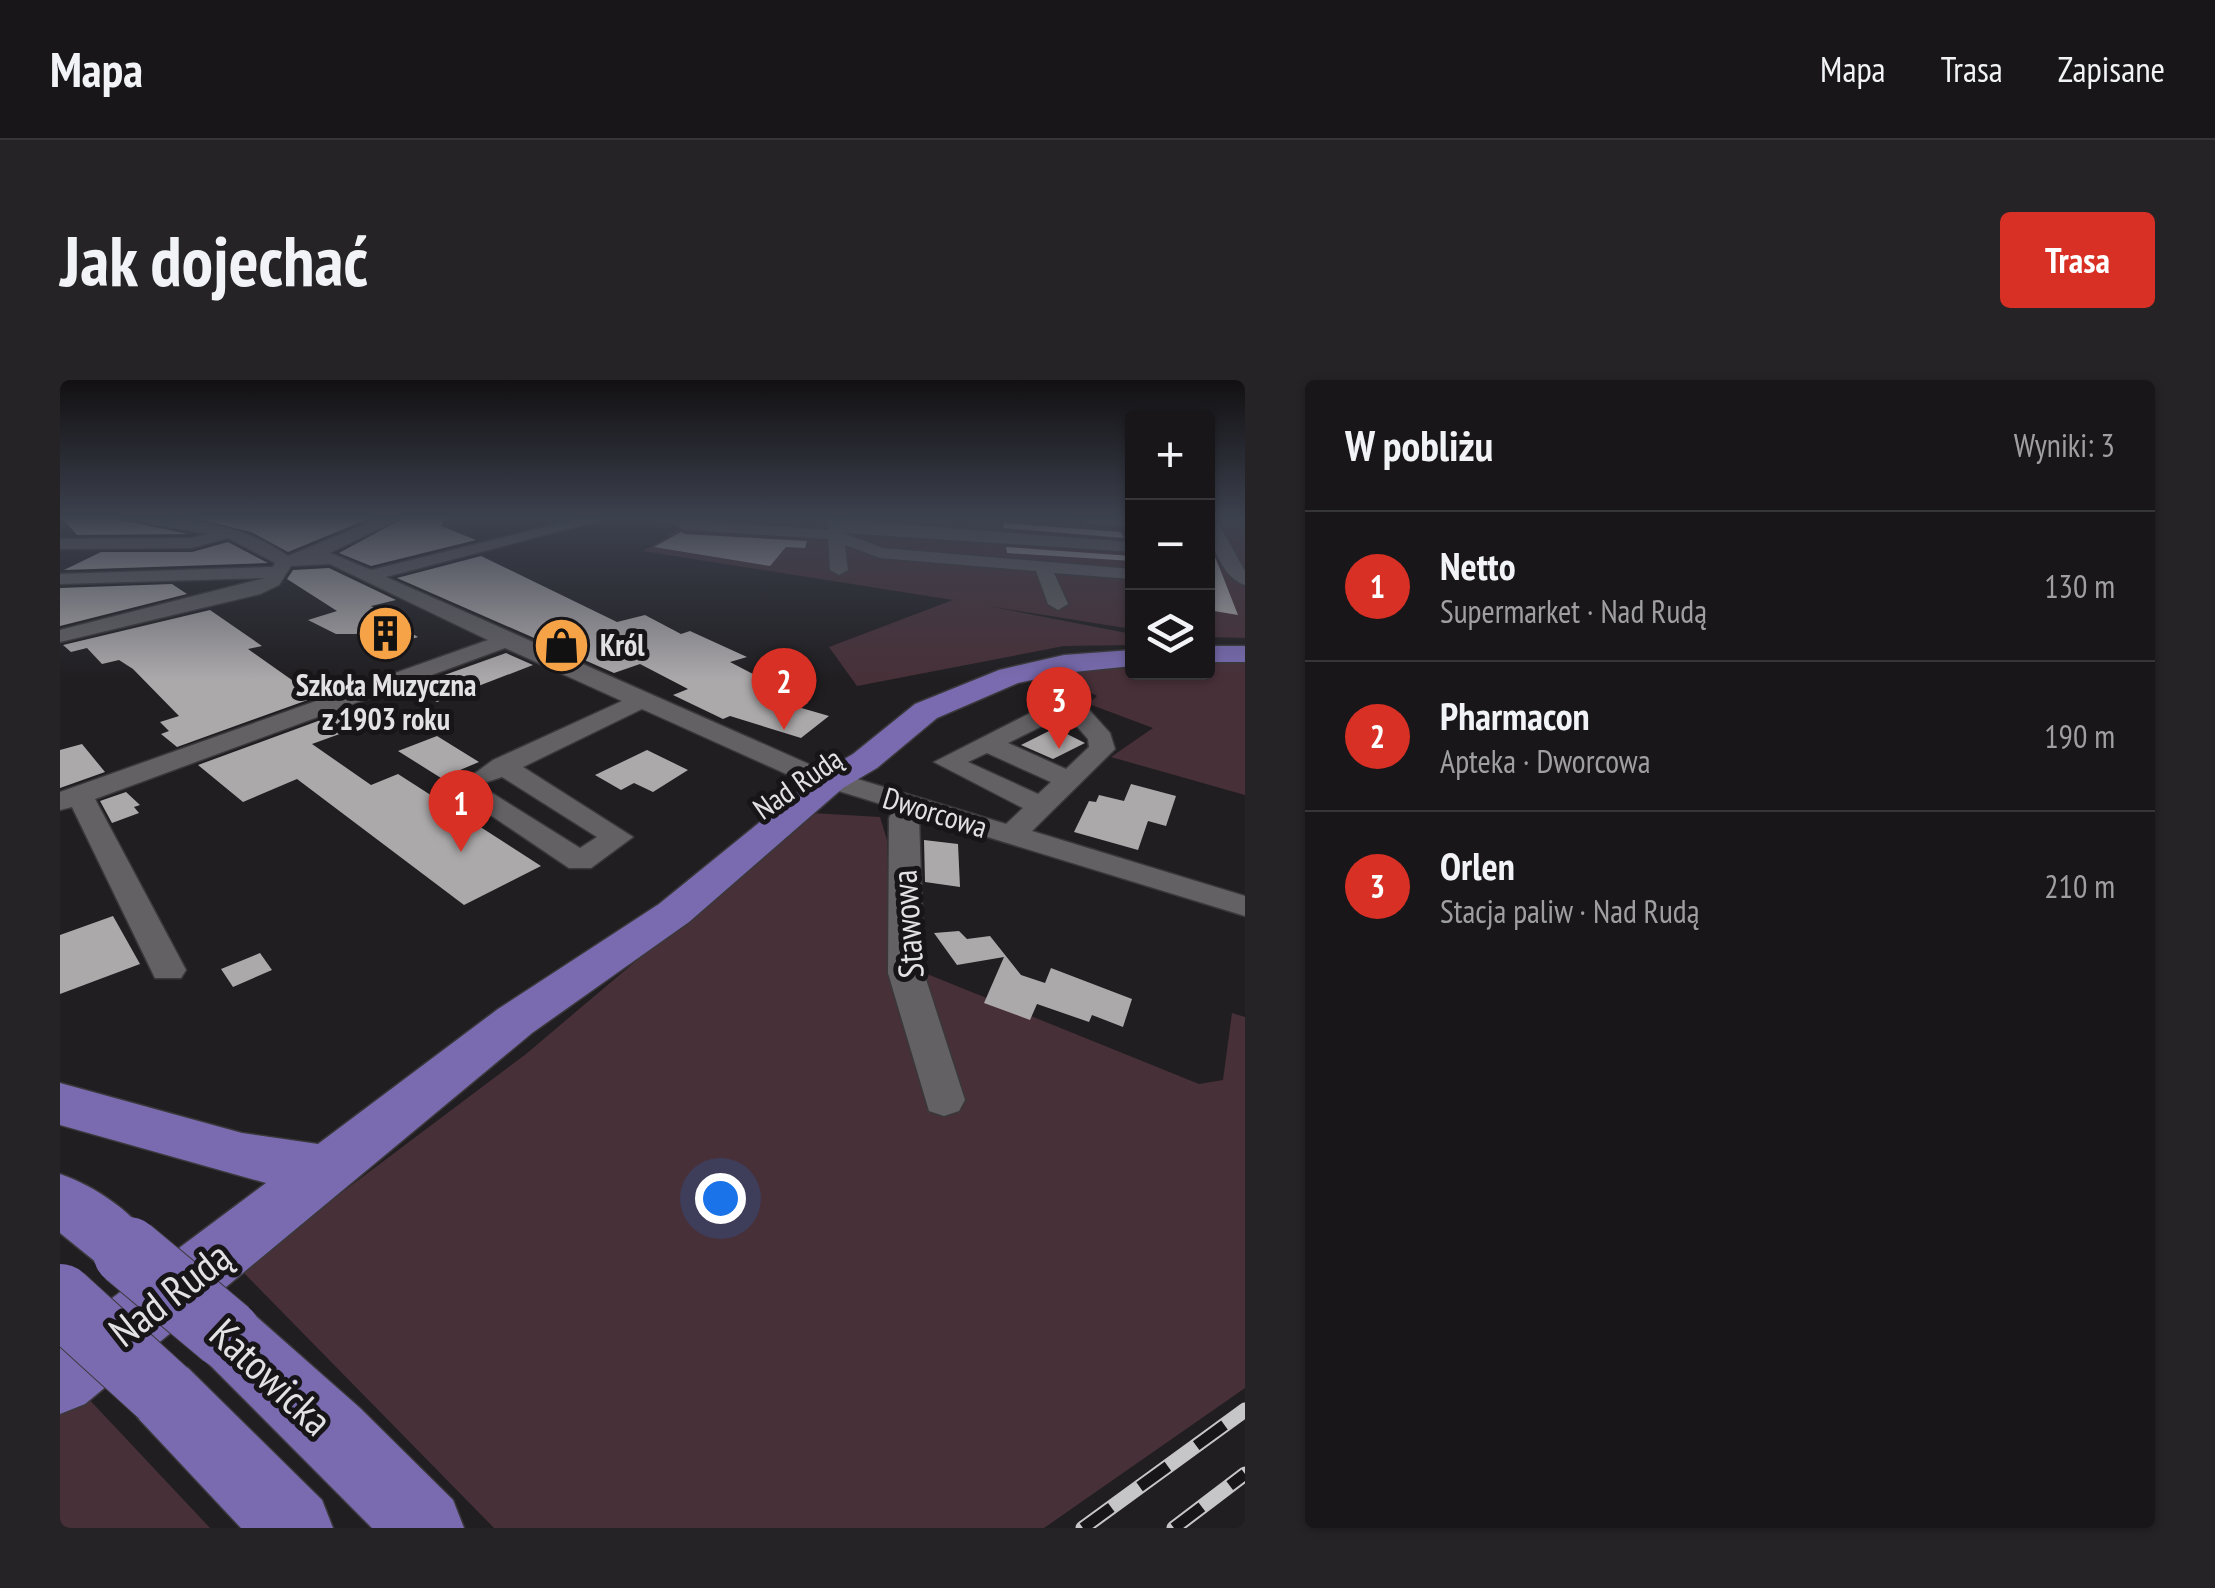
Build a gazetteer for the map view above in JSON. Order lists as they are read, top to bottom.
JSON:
{
  "streets": {
    "main road": ["Nad Rudą", "Katowicka"],
    "street": ["Dworcowa", "Stawowa"]
  },
  "crossings": [
    ["Nad Rudą", "Dworcowa"],
    ["Dworcowa", "Stawowa"]
  ],
  "places": {
    "building": ["Szkoła Muzyczna z 1903 roku"],
    "shop": ["Król"]
  },
  "page": {
    "header": "Mapa",
    "nav": ["Mapa", "Trasa", "Zapisane"],
    "buttons": "Trasa",
    "title": "Jak dojechać",
    "heading": ["W pobliżu", "Wyniki: 3"],
    "map_buttons": ["+", "−"],
    "list": [
      {
        "mark": "1",
        "name": "Netto",
        "note": "Supermarket · Nad Rudą",
        "value": "130 m"
      },
      {
        "mark": "2",
        "name": "Pharmacon",
        "note": "Apteka · Dworcowa",
        "value": "190 m"
      },
      {
        "mark": "3",
        "name": "Orlen",
        "note": "Stacja paliw · Nad Rudą",
        "value": "210 m"
      }
    ],
    "pins": ["2", "3", "1"]
  }
}
